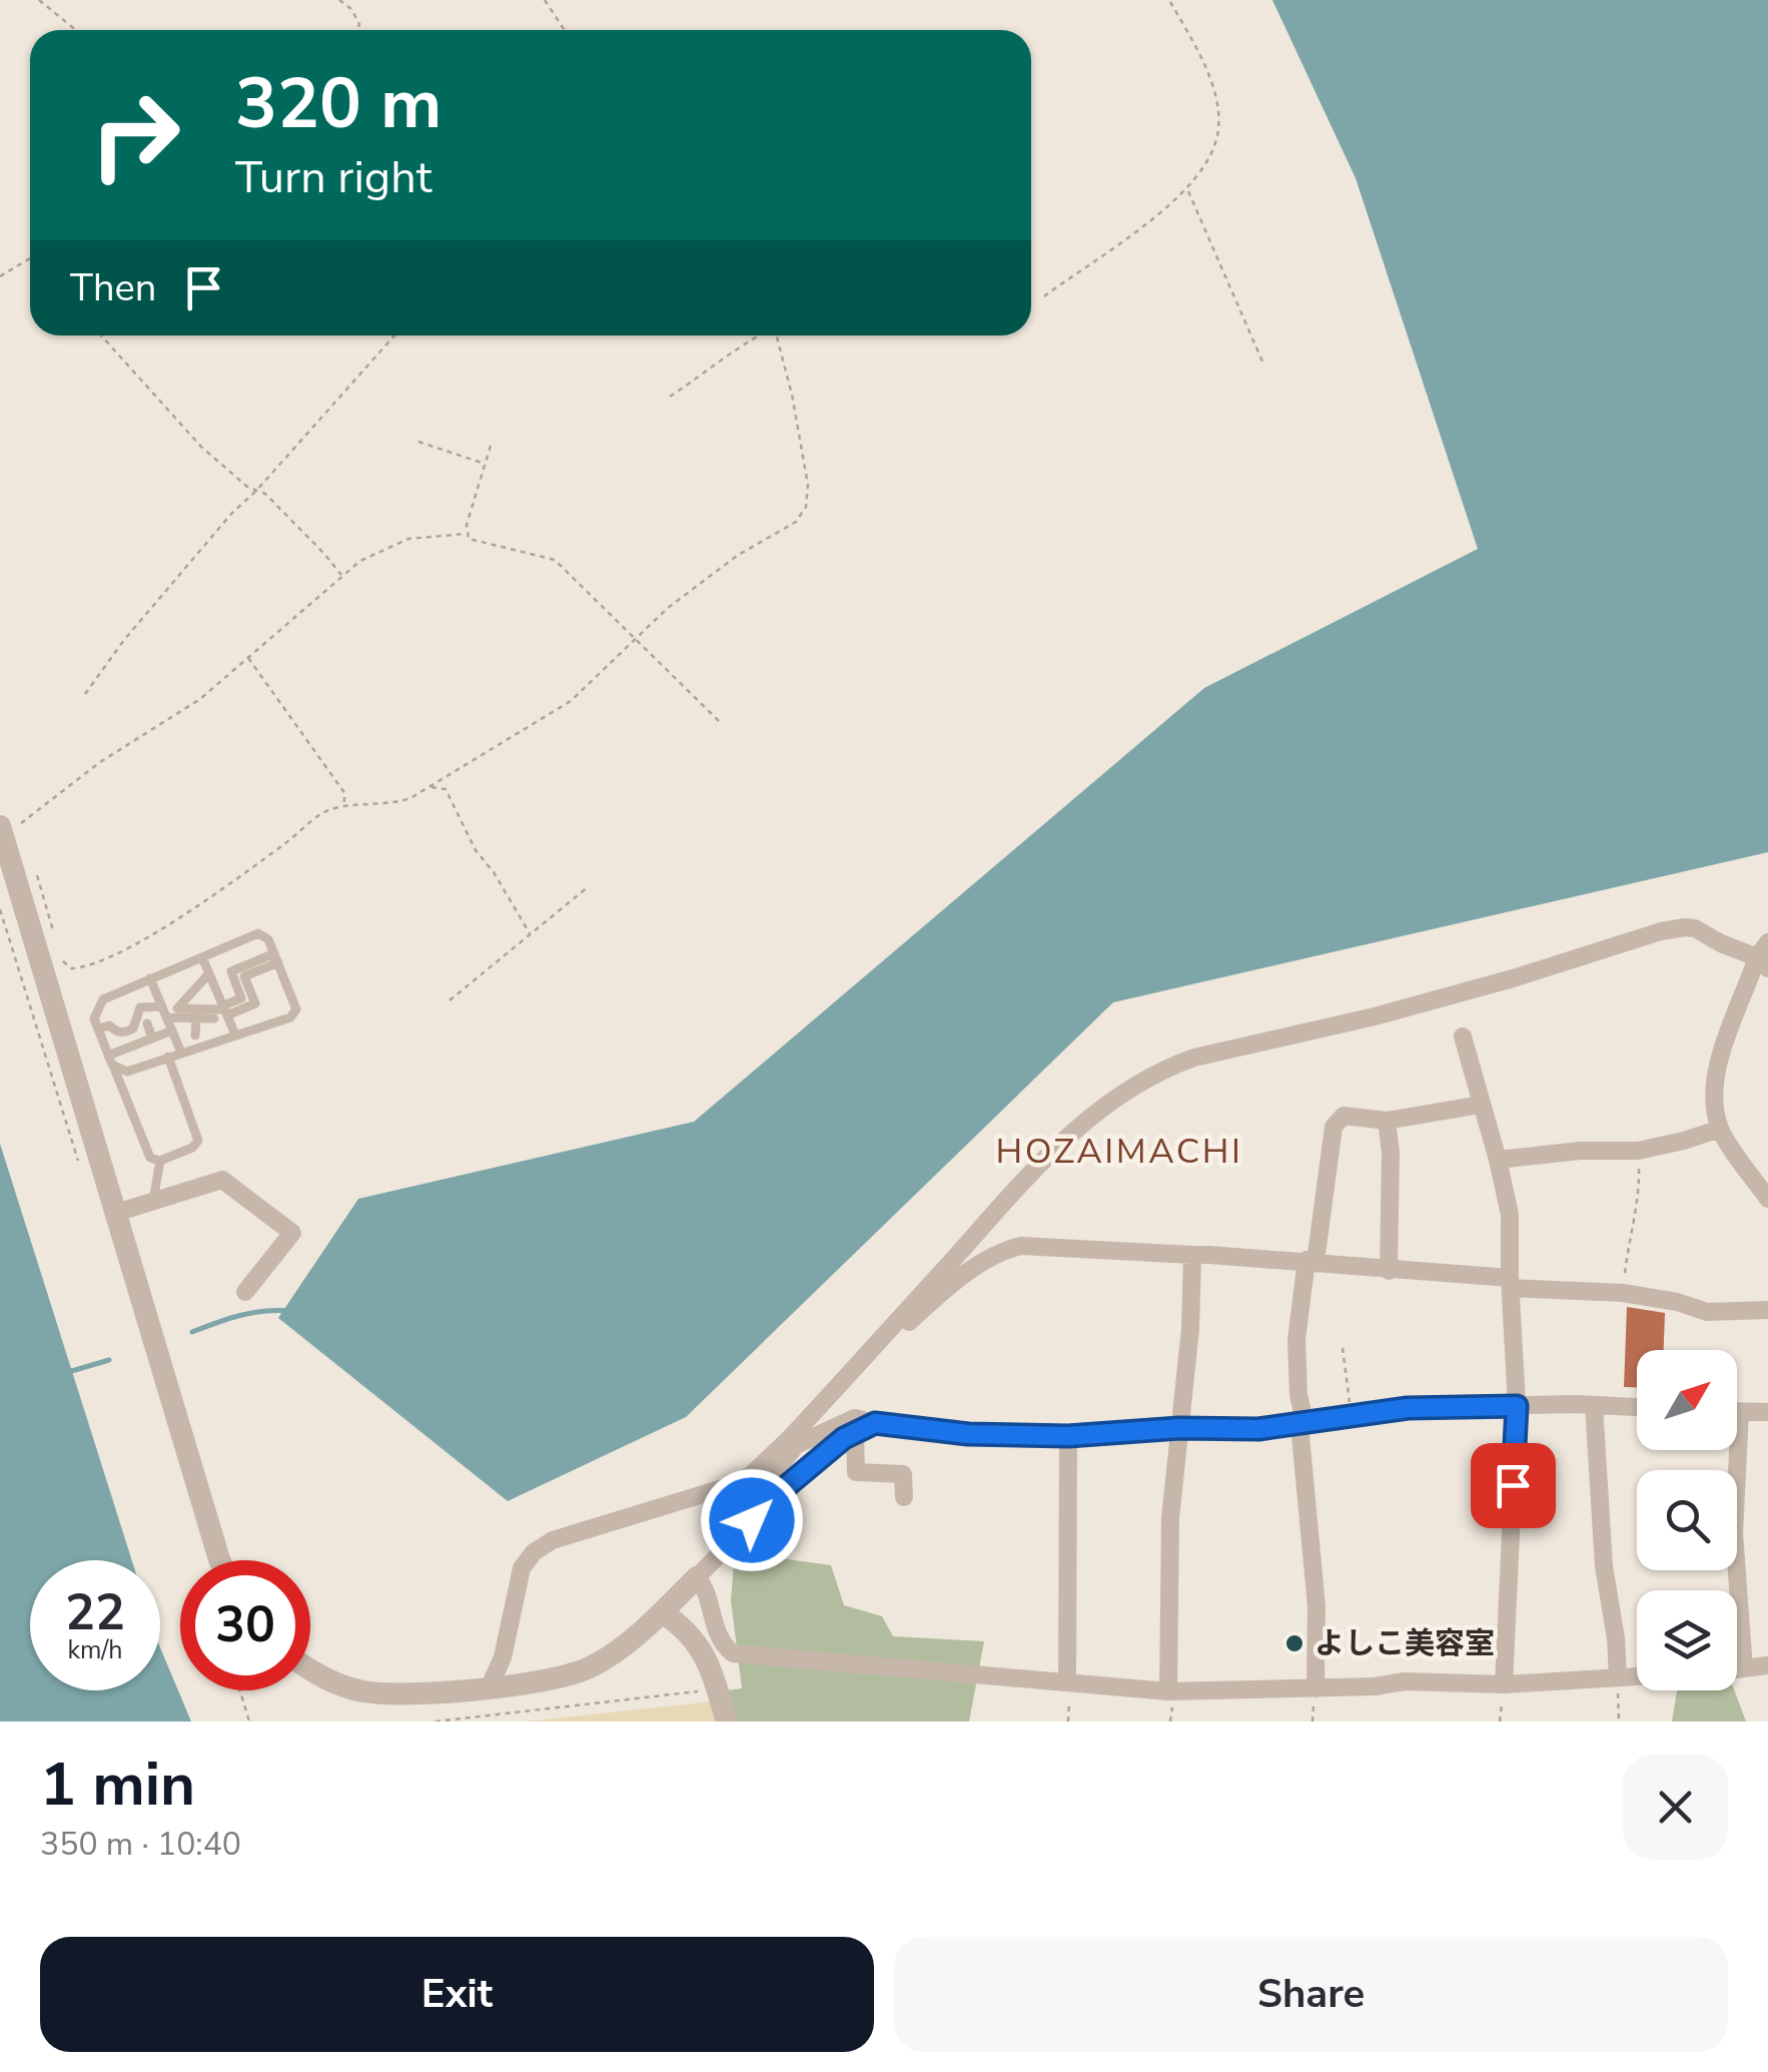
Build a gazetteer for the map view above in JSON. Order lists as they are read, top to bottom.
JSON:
{
  "districts": ["HOZAIMACHI"],
  "places": ["よしこ美容室"],
  "north": "top right",
  "page": {
    "turn": ["320 m", "Turn right"],
    "then": "Then",
    "speed": "22 km/h",
    "limit": "30",
    "heading": ["1 min", "350 m · 10:40"],
    "buttons": ["Exit", "Share"]
  }
}
